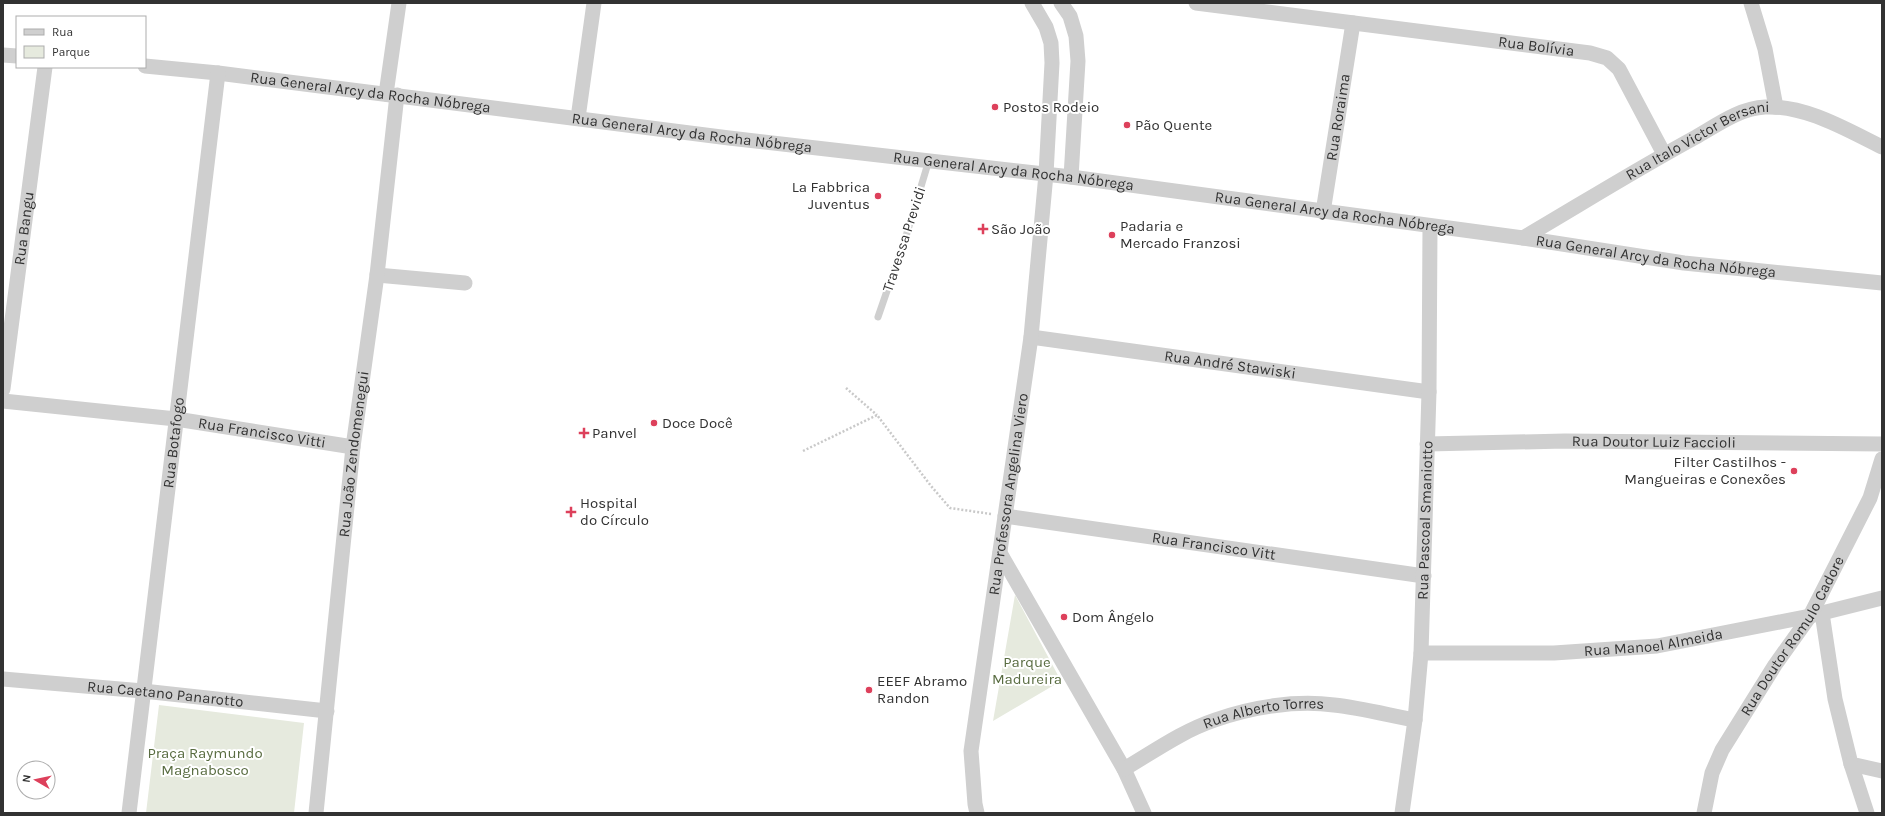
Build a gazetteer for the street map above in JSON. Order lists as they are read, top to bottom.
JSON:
{
  "streets": {
    "street": [
      "Rua Bolívia",
      "Rua General Arcy da Rocha Nóbrega",
      "Rua Roraima",
      "Rua Italo Victor Bersani",
      "Rua Bangu",
      "Rua André Stawiski",
      "Rua Francisco Vitti",
      "Rua Doutor Luiz Faccioli",
      "Rua Botafogo",
      "Rua João Zendomenegui",
      "Rua Professora Angelina Viero",
      "Rua Pascoal Smaniotto",
      "Rua Francisco Vitt",
      "Rua Doutor Romulo Cadore",
      "Rua Manoel Almeida",
      "Rua Caetano Panarotto",
      "Rua Alberto Torres"
    ],
    "lane": ["Travessa Previdi"]
  },
  "crossings": [
    ["Rua Bolívia", "Rua Roraima"],
    ["Rua Bolívia", "Rua Italo Victor Bersani"],
    ["Rua General Arcy da Rocha Nóbrega", "Rua Roraima"],
    ["Rua General Arcy da Rocha Nóbrega", "Rua Italo Victor Bersani"],
    ["Rua General Arcy da Rocha Nóbrega", "Travessa Previdi"],
    ["Rua General Arcy da Rocha Nóbrega", "Rua Botafogo"],
    ["Rua General Arcy da Rocha Nóbrega", "Rua João Zendomenegui"],
    ["Rua General Arcy da Rocha Nóbrega", "Rua Professora Angelina Viero"],
    ["Rua General Arcy da Rocha Nóbrega", "Rua Pascoal Smaniotto"],
    ["Rua André Stawiski", "Rua Professora Angelina Viero"],
    ["Rua André Stawiski", "Rua Pascoal Smaniotto"],
    ["Rua Francisco Vitti", "Rua Botafogo"],
    ["Rua Francisco Vitti", "Rua João Zendomenegui"],
    ["Rua Doutor Luiz Faccioli", "Rua Pascoal Smaniotto"],
    ["Rua Botafogo", "Rua Caetano Panarotto"],
    ["Rua João Zendomenegui", "Rua Caetano Panarotto"],
    ["Rua Professora Angelina Viero", "Rua Francisco Vitt"],
    ["Rua Pascoal Smaniotto", "Rua Francisco Vitt"],
    ["Rua Pascoal Smaniotto", "Rua Manoel Almeida"],
    ["Rua Pascoal Smaniotto", "Rua Alberto Torres"],
    ["Rua Doutor Romulo Cadore", "Rua Manoel Almeida"]
  ],
  "parks": ["Parque Madureira", "Praça Raymundo Magnabosco"],
  "places": {
    "other": [
      "Postos Rodeio",
      "Pão Quente",
      "La Fabbrica Juventus",
      "Padaria e Mercado Franzosi",
      "Doce Docê",
      "Filter Castilhos - Mangueiras e Conexões",
      "Dom Ângelo",
      "EEEF Abramo Randon"
    ],
    "health": ["São João", "Panvel", "Hospital do Círculo"]
  },
  "legend": ["Rua", "Parque"],
  "north": "left"
}
